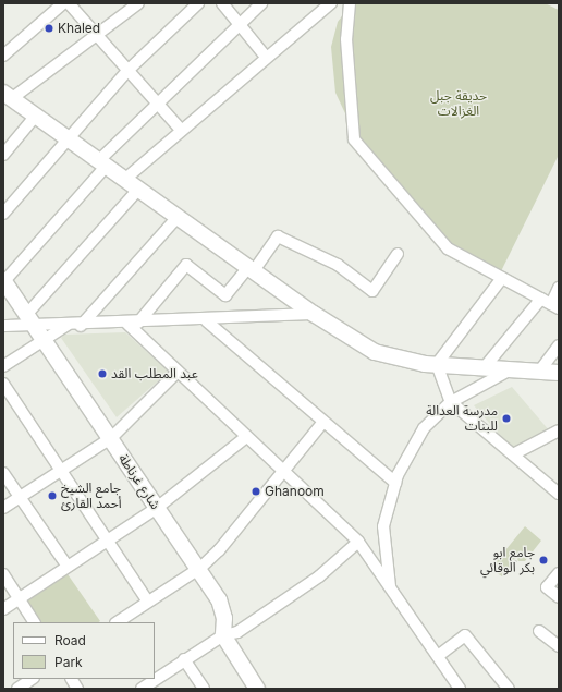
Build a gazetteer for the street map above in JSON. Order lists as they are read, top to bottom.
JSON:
{
  "streets": {
    "main road": ["شارع غرناطة"]
  },
  "parks": ["حديقة جبل الغزالات"],
  "places": [
    "Khaled",
    "عبد المطلب القد",
    "مدرسة العدالة للبنات",
    "Ghanoom",
    "جامع الشيخ أحمد القارئ",
    "جامع ابو بكر الوقائي"
  ],
  "legend": ["Road", "Park"]
}
